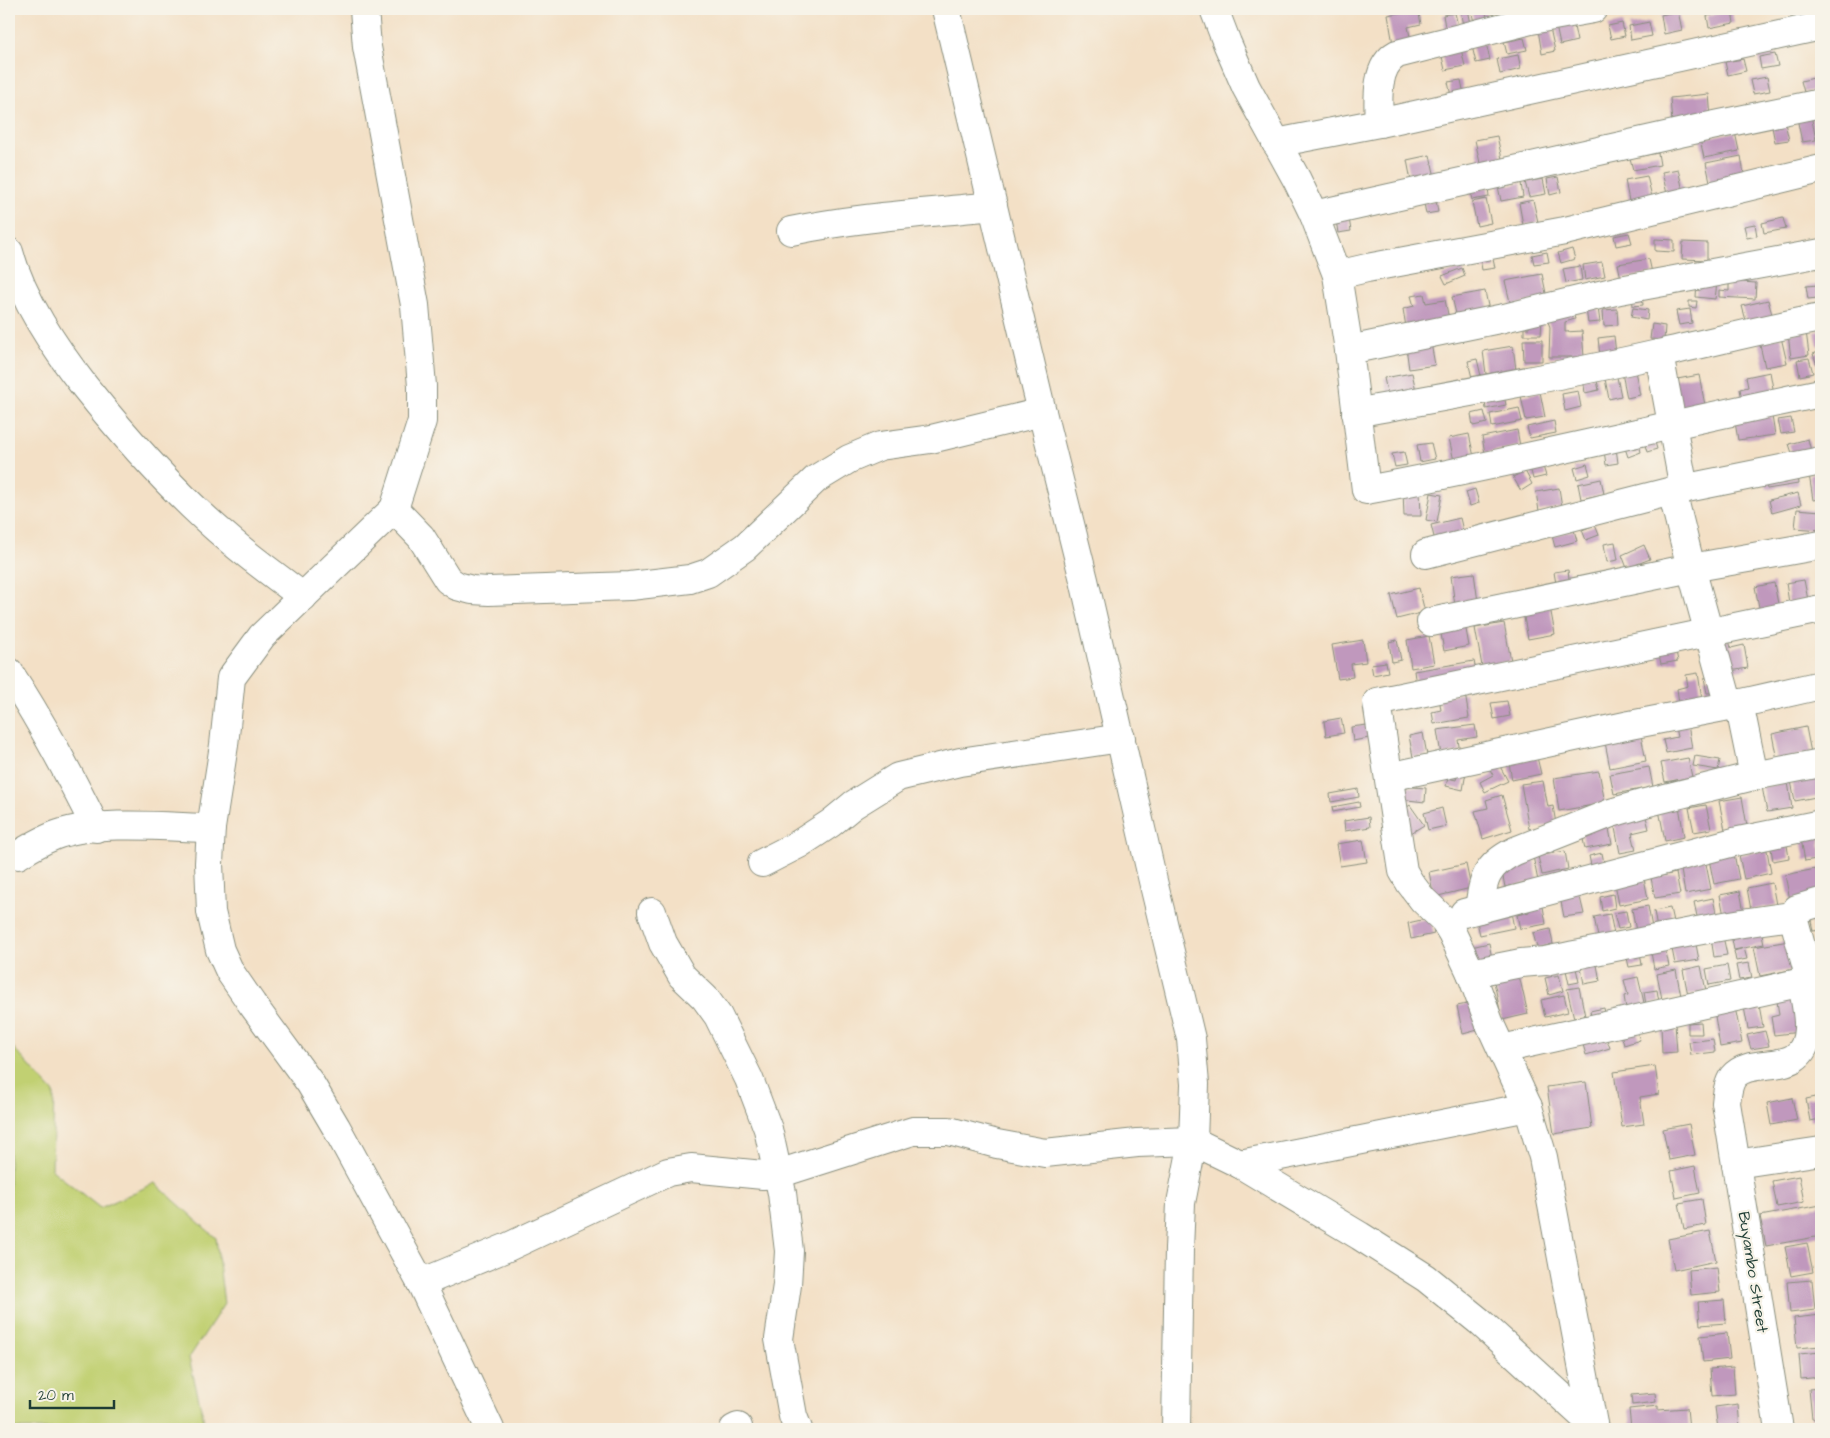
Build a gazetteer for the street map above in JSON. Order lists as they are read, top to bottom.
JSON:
{
  "streets": {
    "street": ["Buyambo Street"]
  },
  "scale_bar": "20 m"
}
